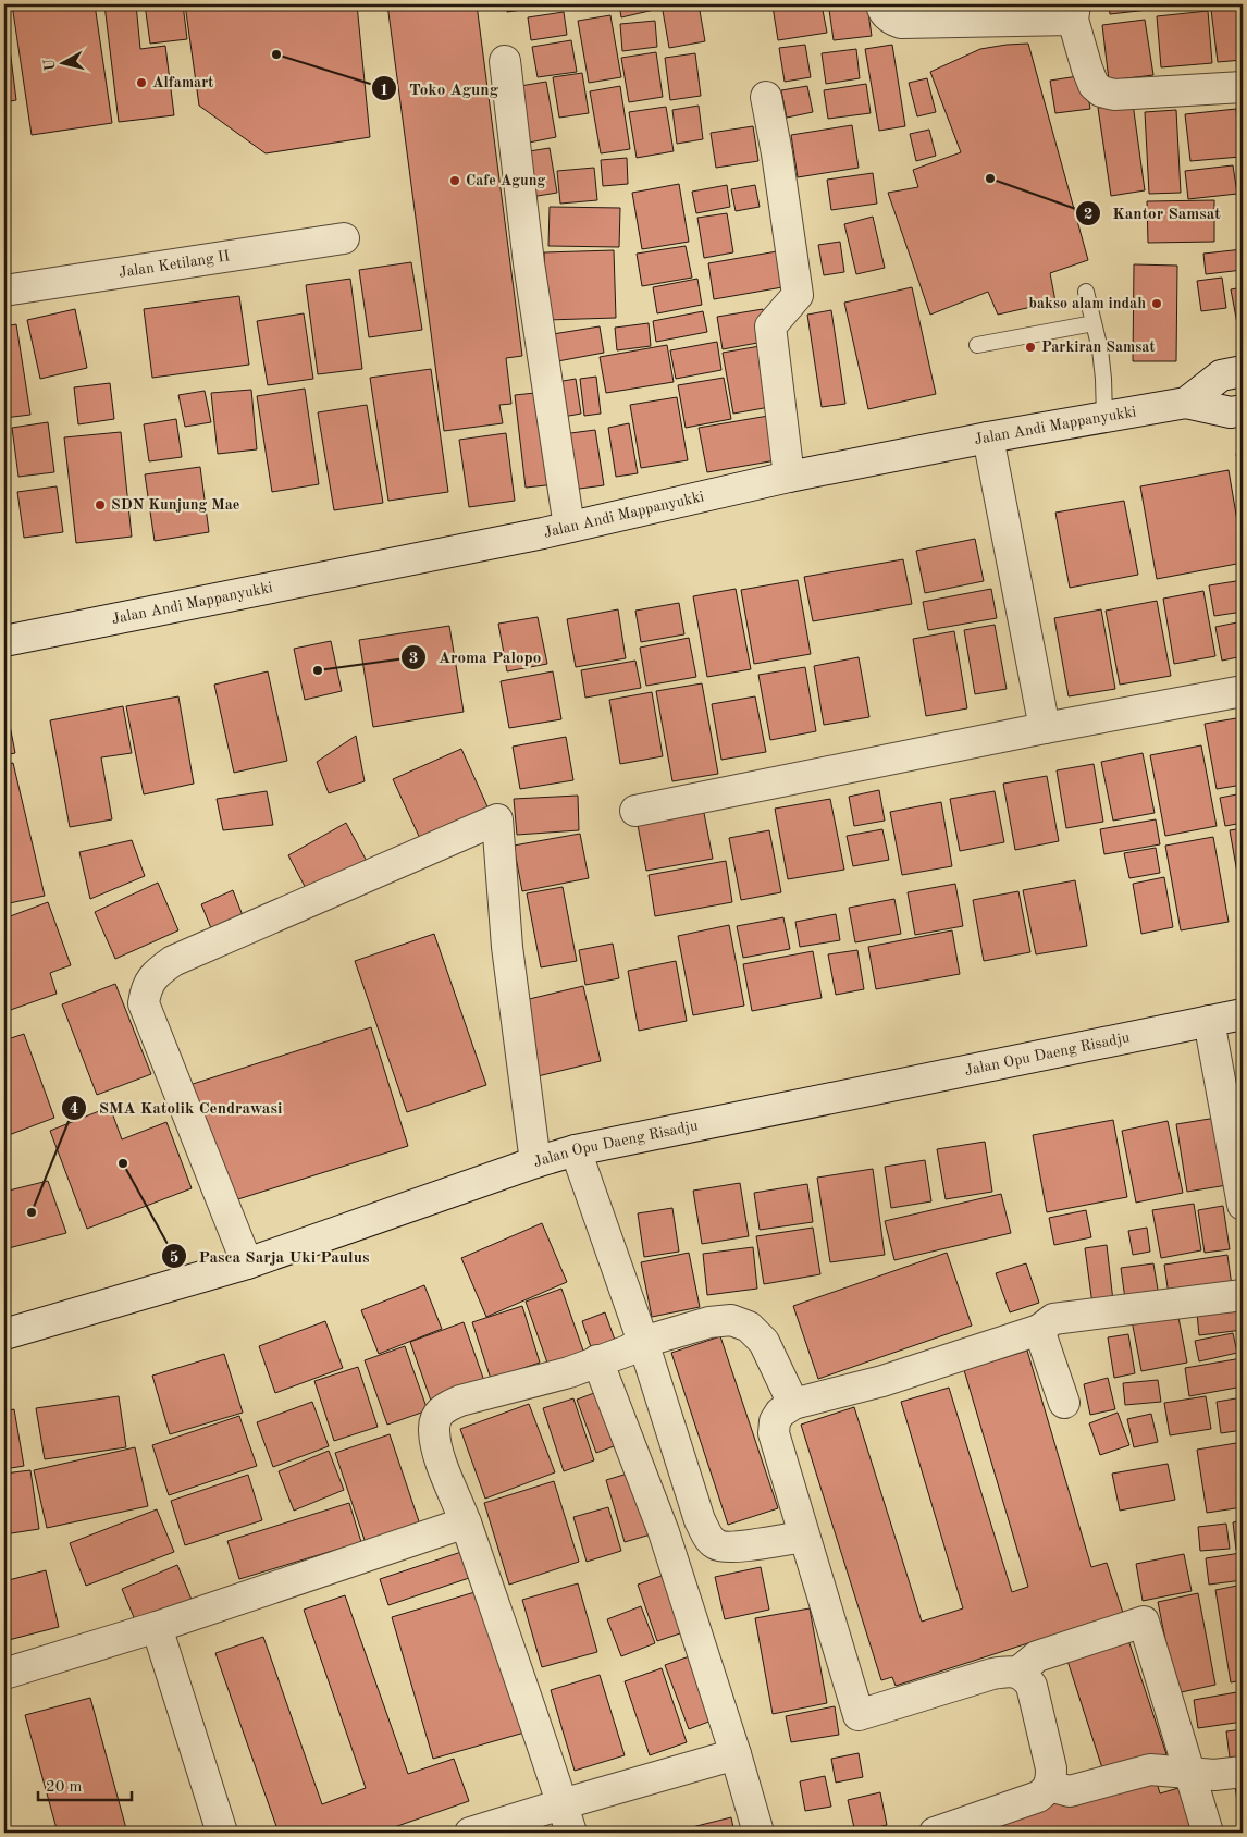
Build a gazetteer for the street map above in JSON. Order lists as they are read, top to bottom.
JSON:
{
  "streets": {
    "street": ["Jalan Ketilang II", "Jalan Andi Mappanyukki", "Jalan Opu Daeng Risadju"]
  },
  "places": [
    "Toko Agung",
    "Alfamart",
    "Kantor Samsat",
    "Cafe Agung",
    "bakso alam indah",
    "Parkiran Samsat",
    "SDN Kunjung Mae",
    "Aroma Palopo",
    "Pasca Sarja Uki Paulus",
    "SMA Katolik Cendrawasi"
  ],
  "scale_bar": "20 m",
  "north": "left"
}
